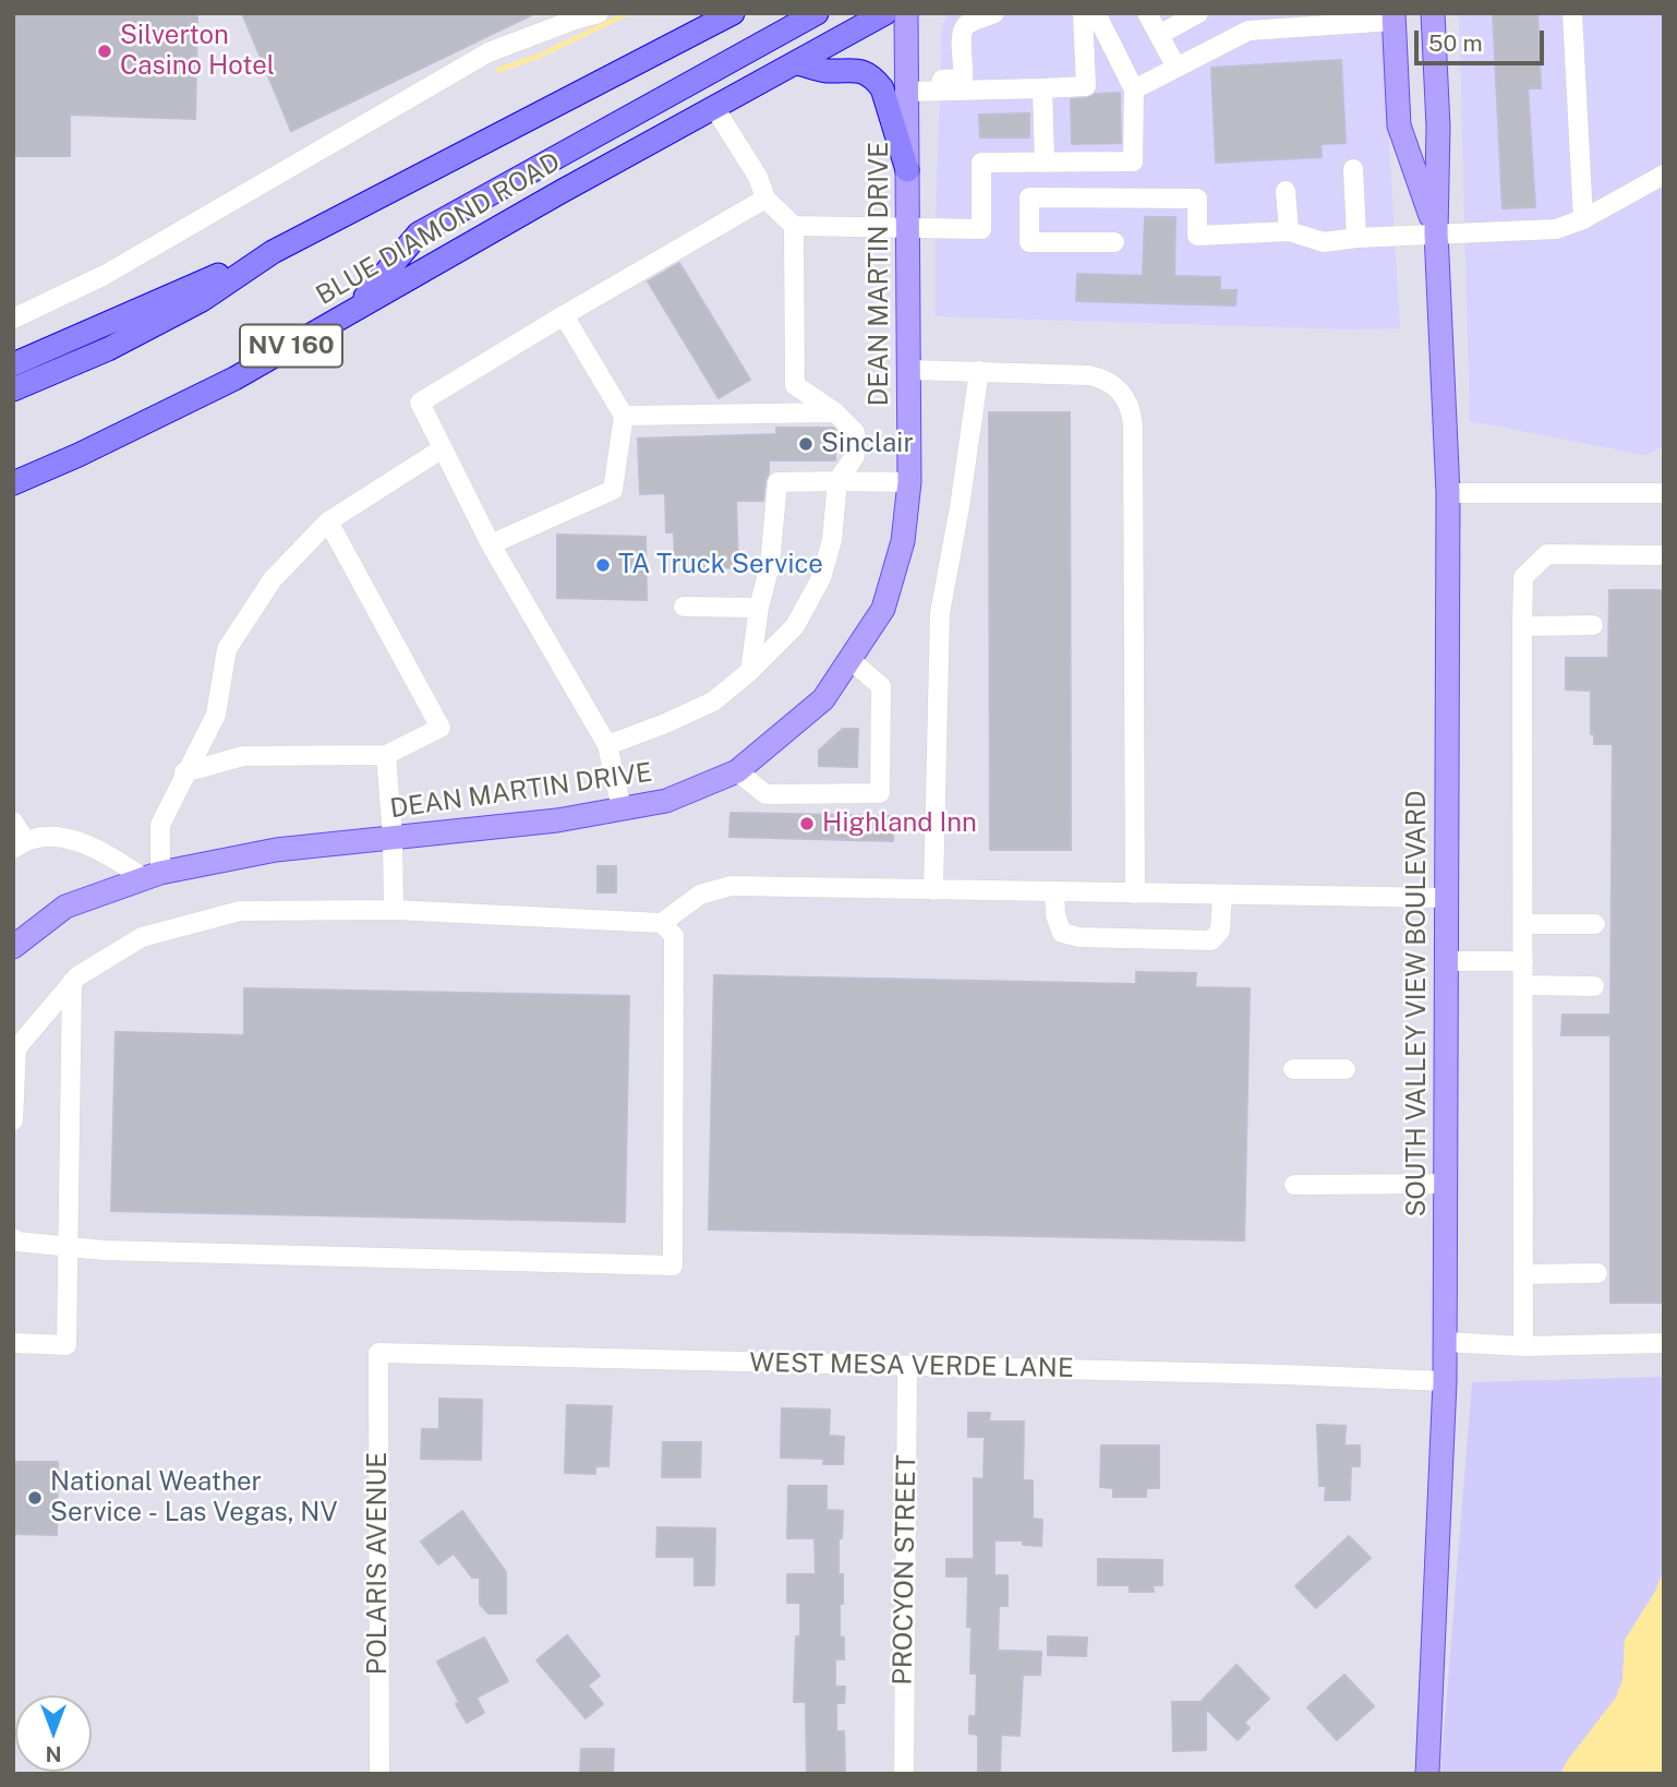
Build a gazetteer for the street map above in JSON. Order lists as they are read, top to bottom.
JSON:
{
  "streets": {
    "highway": ["BLUE DIAMOND ROAD", "NV 160"],
    "main road": ["DEAN MARTIN DRIVE", "SOUTH VALLEY VIEW BOULEVARD"],
    "street": ["WEST MESA VERDE LANE", "POLARIS AVENUE", "PROCYON STREET"]
  },
  "crossings": [
    ["SOUTH VALLEY VIEW BOULEVARD", "WEST MESA VERDE LANE"],
    ["WEST MESA VERDE LANE", "POLARIS AVENUE"],
    ["WEST MESA VERDE LANE", "PROCYON STREET"]
  ],
  "places": [
    "Silverton Casino Hotel",
    "Sinclair",
    "TA Truck Service",
    "Highland Inn",
    "National Weather Service - Las Vegas, NV"
  ],
  "scale_bar": "50 m",
  "north": "bottom"
}
